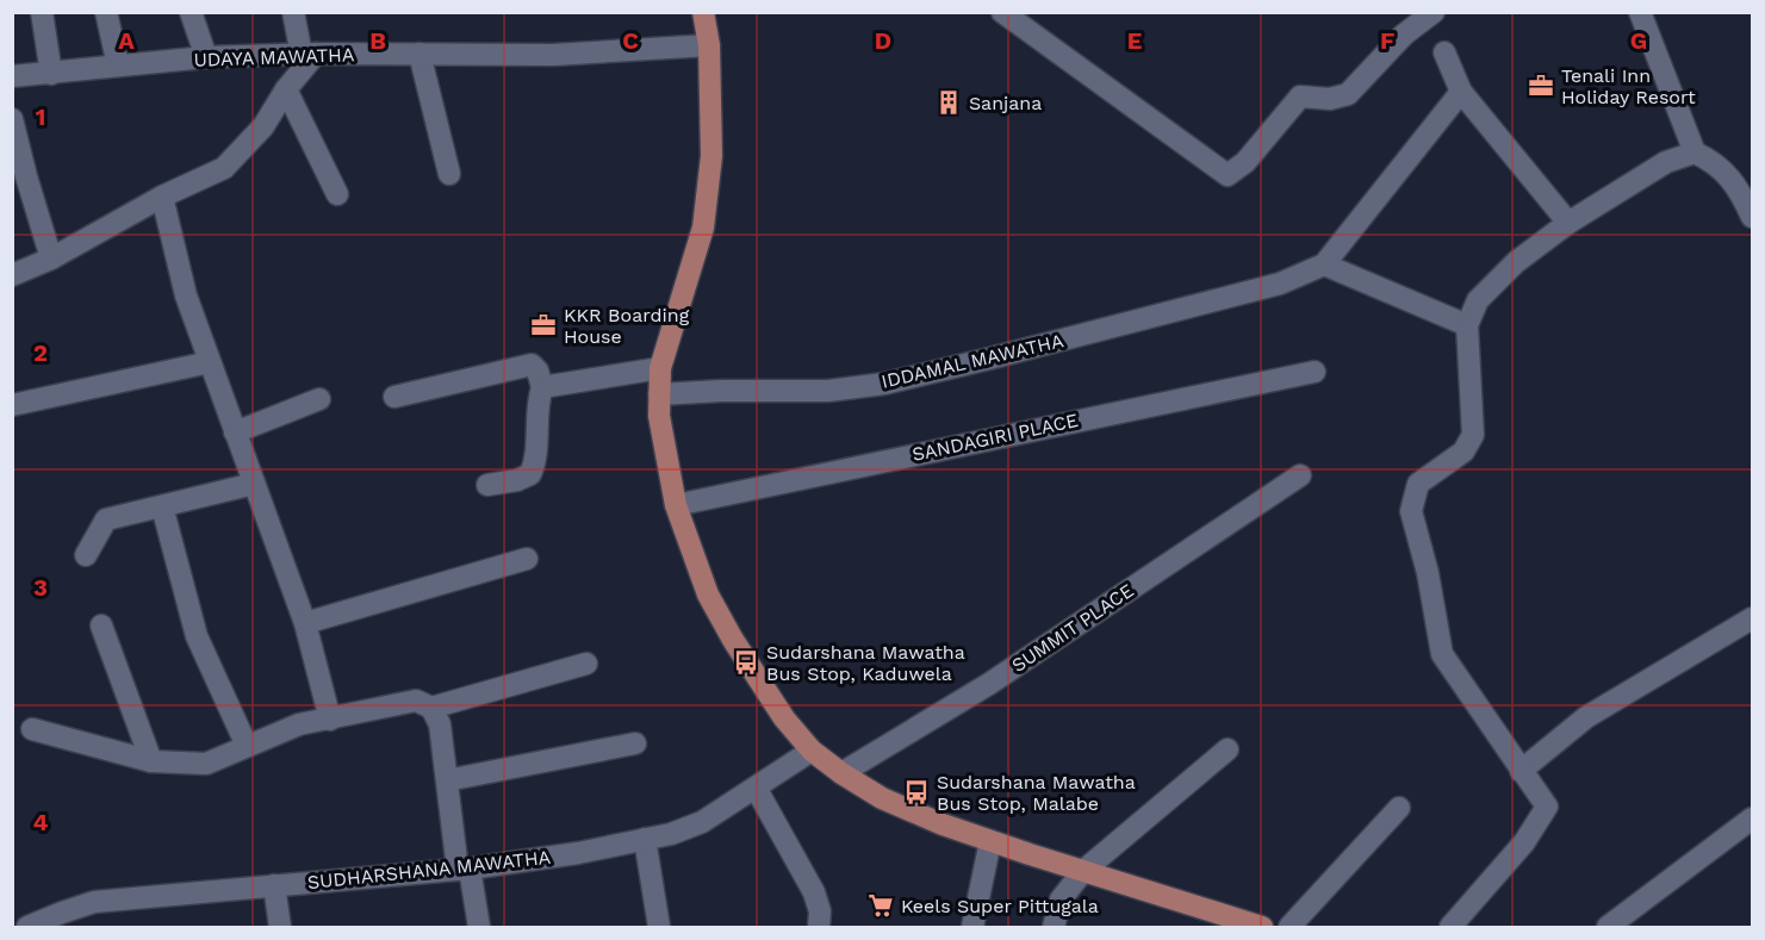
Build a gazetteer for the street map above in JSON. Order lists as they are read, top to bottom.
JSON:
{
  "streets": {
    "street": [
      "UDAYA MAWATHA",
      "IDDAMAL MAWATHA",
      "SANDAGIRI PLACE",
      "SUMMIT PLACE",
      "SUDHARSHANA MAWATHA"
    ]
  },
  "places": {
    "office": ["Tenali Inn Holiday Resort", "KKR Boarding House"],
    "building": ["Sanjana"],
    "bus stop": ["Sudarshana Mawatha Bus Stop, Kaduwela", "Sudarshana Mawatha Bus Stop, Malabe"],
    "supermarket": ["Keels Super Pittugala"]
  },
  "grid": {
    "columns": [
      "A",
      "B",
      "C",
      "D",
      "E",
      "F",
      "G"
    ],
    "rows": [
      "1",
      "2",
      "3",
      "4"
    ]
  }
}
